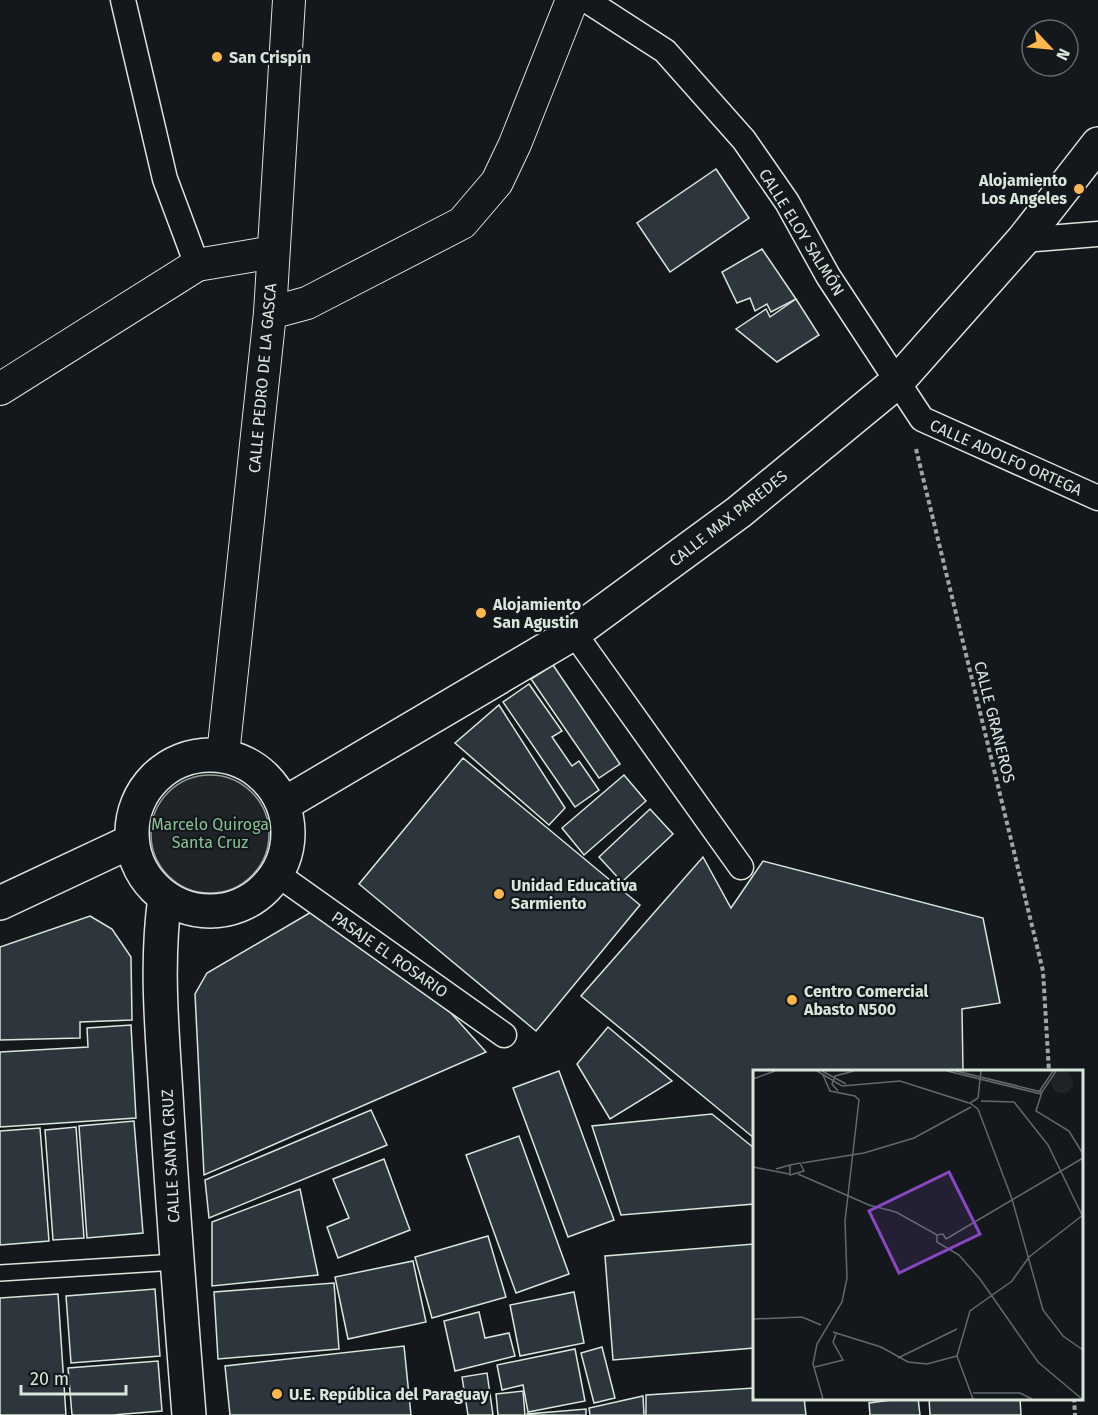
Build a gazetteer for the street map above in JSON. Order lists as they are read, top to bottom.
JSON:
{
  "streets": {
    "main road": ["CALLE MAX PAREDES", "CALLE SANTA CRUZ"],
    "street": [
      "CALLE ELOY SALMÓN",
      "CALLE PEDRO DE LA GASCA",
      "CALLE ADOLFO ORTEGA",
      "PASAJE EL ROSARIO"
    ],
    "path": ["CALLE GRANEROS"]
  },
  "crossings": [
    ["CALLE ELOY SALMÓN", "CALLE ADOLFO ORTEGA"],
    ["CALLE ELOY SALMÓN", "CALLE MAX PAREDES"],
    ["CALLE PEDRO DE LA GASCA", "CALLE MAX PAREDES"],
    ["CALLE PEDRO DE LA GASCA", "PASAJE EL ROSARIO"],
    ["CALLE PEDRO DE LA GASCA", "CALLE SANTA CRUZ"],
    ["CALLE ADOLFO ORTEGA", "CALLE MAX PAREDES"],
    ["CALLE MAX PAREDES", "PASAJE EL ROSARIO"],
    ["CALLE MAX PAREDES", "CALLE SANTA CRUZ"],
    ["PASAJE EL ROSARIO", "CALLE SANTA CRUZ"]
  ],
  "parks": ["Marcelo Quiroga Santa Cruz"],
  "places": [
    "San Crispín",
    "Alojamiento Los Angeles",
    "Alojamiento San Agustin",
    "Unidad Educativa Sarmiento",
    "Centro Comercial Abasto N500",
    "U.E. República del Paraguay"
  ],
  "scale_bar": "20 m",
  "north": "bottom right"
}
